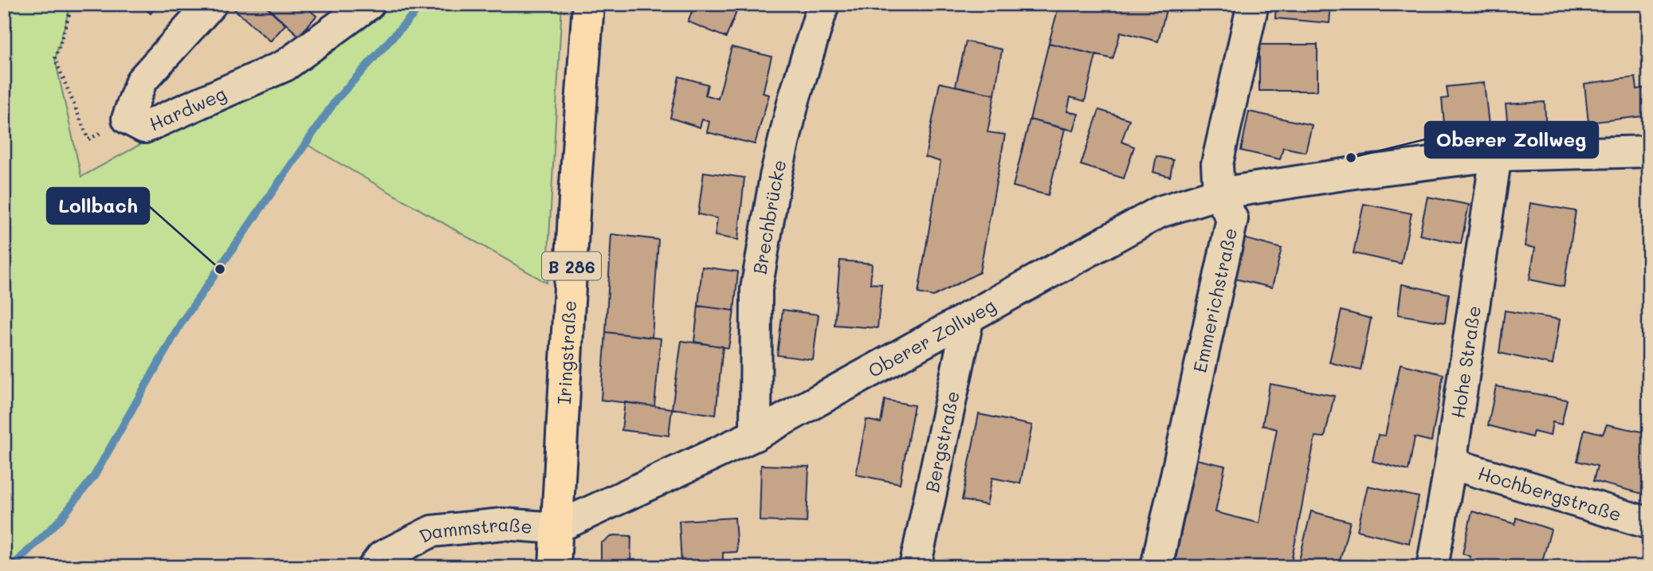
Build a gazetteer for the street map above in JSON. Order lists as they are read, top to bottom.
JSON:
{
  "streets": {
    "main road": ["B 286", "Iringstraße"],
    "street": [
      "Hardweg",
      "Brechbrücke",
      "Emmerichstraße",
      "Oberer Zollweg",
      "Hohe Straße",
      "Bergstraße",
      "Hochbergstraße",
      "Dammstraße"
    ]
  },
  "crossings": [
    ["Brechbrücke", "Oberer Zollweg"],
    ["Emmerichstraße", "Oberer Zollweg"],
    ["Oberer Zollweg", "Iringstraße"],
    ["Oberer Zollweg", "Hohe Straße"],
    ["Oberer Zollweg", "Bergstraße"],
    ["Oberer Zollweg", "Dammstraße"],
    ["Iringstraße", "Dammstraße"],
    ["Hohe Straße", "Hochbergstraße"]
  ],
  "places": ["Oberer Zollweg", "Lollbach"]
}
